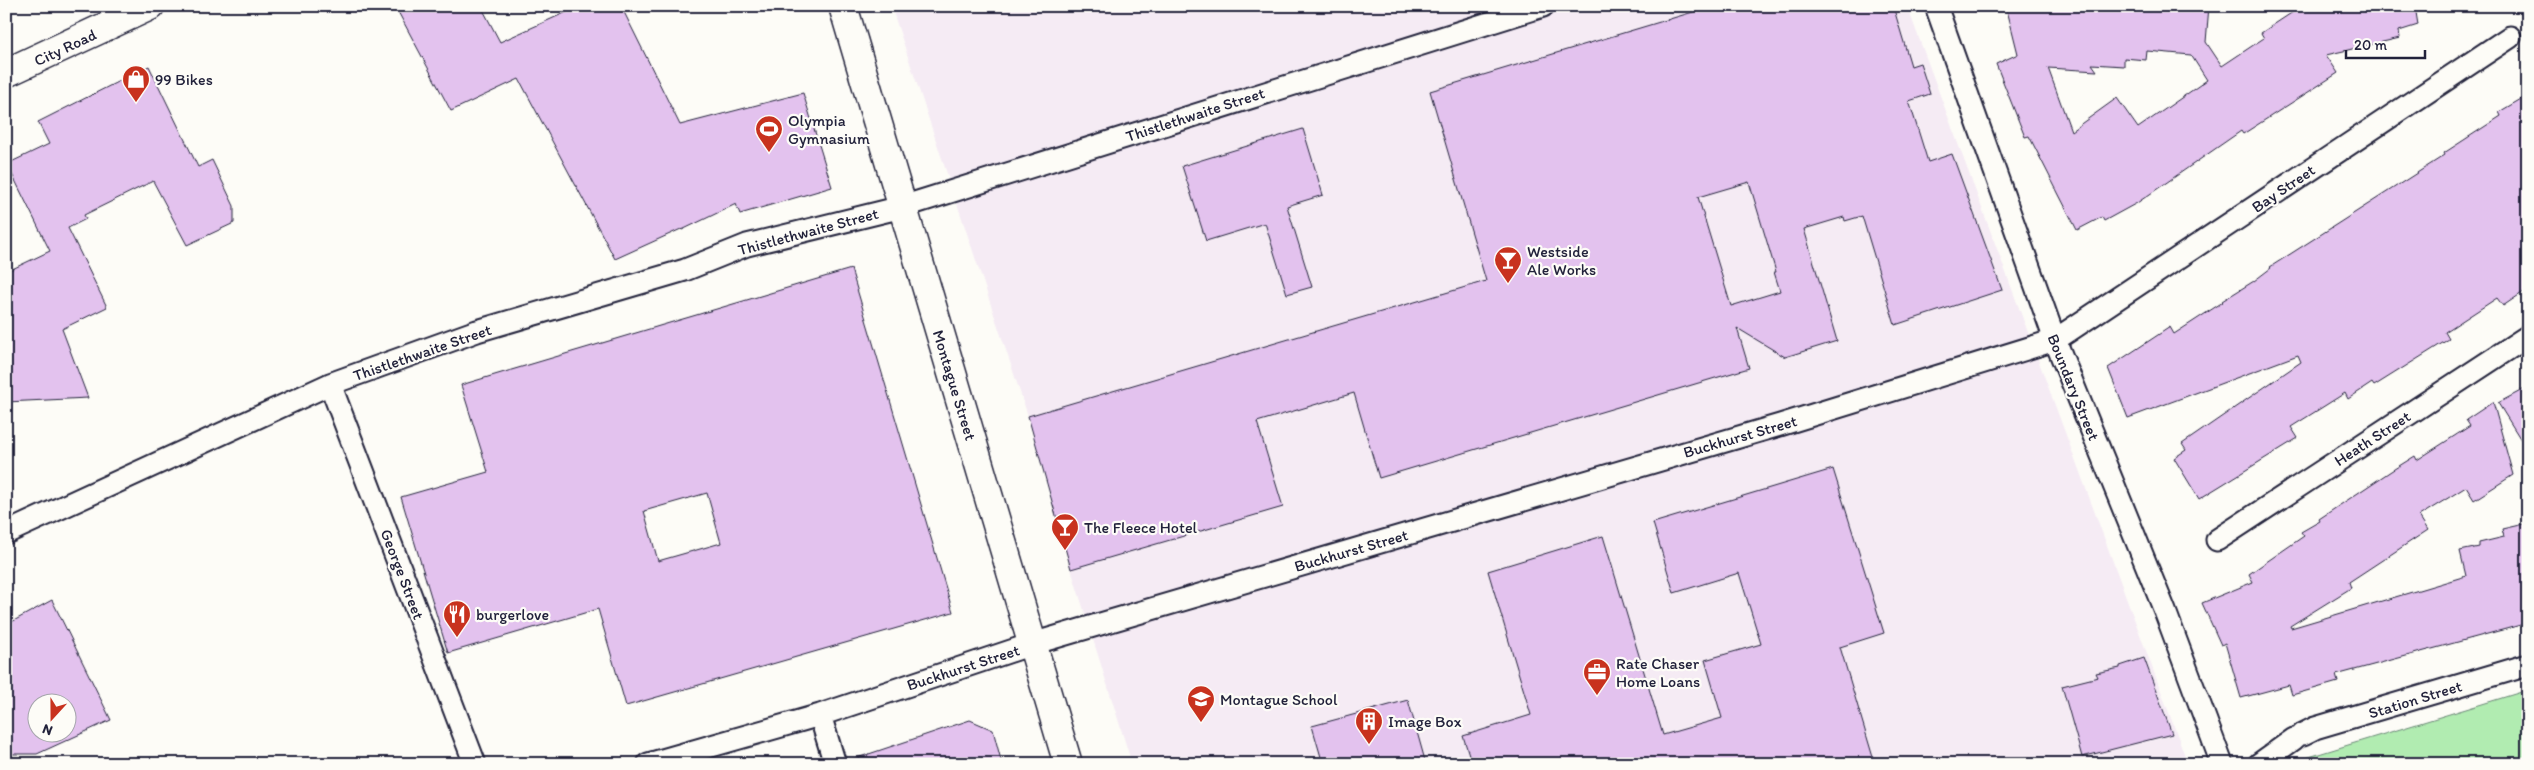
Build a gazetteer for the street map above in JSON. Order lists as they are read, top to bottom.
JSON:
{
  "streets": {
    "main road": ["City Road", "Montague Street"],
    "street": [
      "Thistlethwaite Street",
      "Bay Street",
      "Boundary Street",
      "Buckhurst Street",
      "Heath Street",
      "George Street",
      "Station Street"
    ]
  },
  "crossings": [
    ["Thistlethwaite Street", "Montague Street"],
    ["Thistlethwaite Street", "George Street"],
    ["Bay Street", "Boundary Street"],
    ["Bay Street", "Buckhurst Street"],
    ["Montague Street", "Buckhurst Street"],
    ["Boundary Street", "Buckhurst Street"]
  ],
  "places": {
    "shop": ["99 Bikes"],
    "sports": ["Olympia Gymnasium"],
    "bar": ["Westside Ale Works", "The Fleece Hotel"],
    "restaurant": ["burgerlove"],
    "office": ["Rate Chaser Home Loans"],
    "school or university": ["Montague School"],
    "building": ["Image Box"]
  },
  "scale_bar": "20 m",
  "north": "bottom"
}
